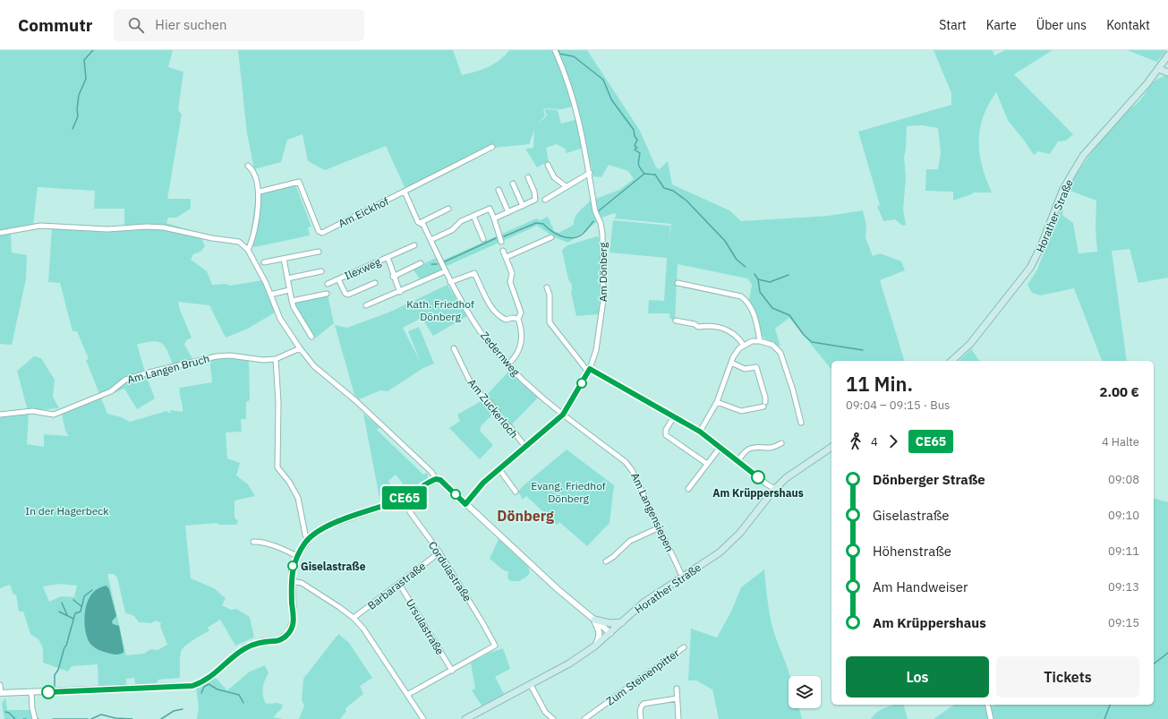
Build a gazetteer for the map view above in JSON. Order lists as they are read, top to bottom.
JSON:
{
  "streets": {
    "main road": ["Horather Straße"],
    "street": [
      "Am Eickhof",
      "Ilexweg",
      "Am Dönberg",
      "Zedernweg",
      "Am Langen Bruch",
      "Am Zuckerloch",
      "Am Langensiepen",
      "Cordulastraße",
      "Barbarastraße",
      "Ursulastraße",
      "Zum Steinenpitter"
    ]
  },
  "crossings": [
    ["Am Eickhof", "Zedernweg"],
    ["Horather Straße", "Am Langensiepen"],
    ["Am Dönberg", "Zedernweg"],
    ["Am Dönberg", "Am Zuckerloch"],
    ["Am Dönberg", "Am Langensiepen"],
    ["Zedernweg", "Am Langensiepen"],
    ["Cordulastraße", "Barbarastraße"],
    ["Cordulastraße", "Ursulastraße"],
    ["Barbarastraße", "Ursulastraße"]
  ],
  "districts": ["Dönberg"],
  "parks": ["Kath. Friedhof Dönberg", "Evang. Friedhof Dönberg", "In der Hagerbeck"],
  "places": ["Am Krüppershaus", "Giselastraße"],
  "lines": ["bus line CE65"],
  "page": {
    "header": "Commutr",
    "search": "Hier suchen",
    "nav": [
      "Start",
      "Karte",
      "Über uns",
      "Kontakt"
    ],
    "on_map": "CE65",
    "heading": ["11 Min.", "09:04 – 09:15 · Bus", "2.00 €"],
    "legs": ["4", "CE65", "4 Halte"],
    "list": [
      {
        "name": "Dönberger Straße",
        "value": "09:08"
      },
      {
        "name": "Giselastraße",
        "value": "09:10"
      },
      {
        "name": "Höhenstraße",
        "value": "09:11"
      },
      {
        "name": "Am Handweiser",
        "value": "09:13"
      },
      {
        "name": "Am Krüppershaus",
        "value": "09:15"
      }
    ],
    "buttons": ["Los", "Tickets"]
  }
}
